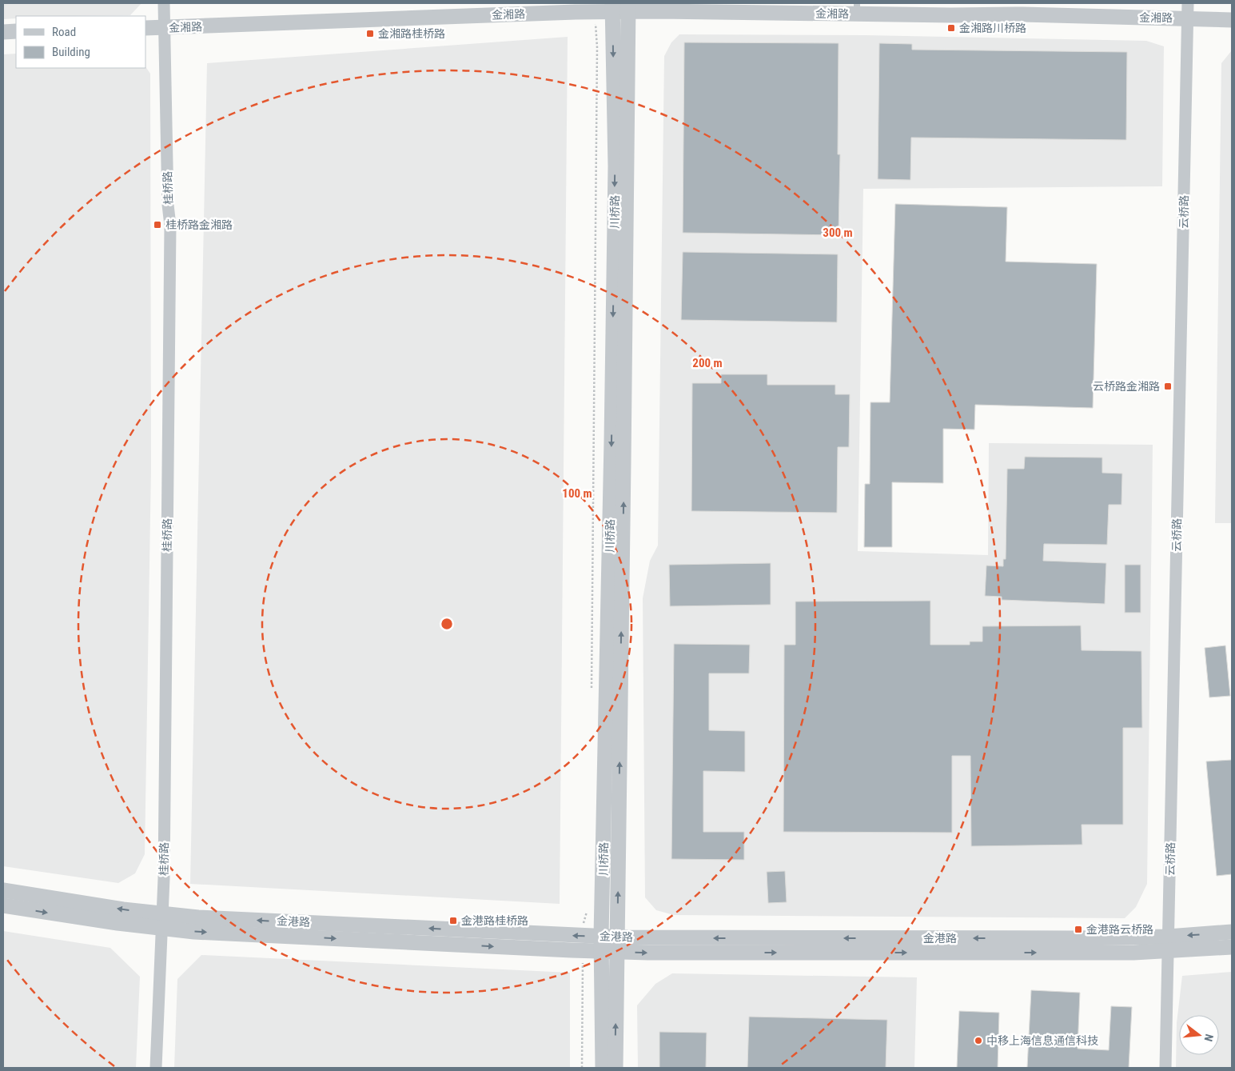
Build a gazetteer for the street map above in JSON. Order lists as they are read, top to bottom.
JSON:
{
  "streets": {
    "street": [
      "金湘路",
      "桂桥路",
      "川桥路",
      "云桥路",
      "金港路"
    ]
  },
  "crossings": [
    ["金湘路", "桂桥路"],
    ["金湘路", "川桥路"],
    ["金湘路", "云桥路"],
    ["桂桥路", "金港路"],
    ["川桥路", "金港路"],
    ["云桥路", "金港路"]
  ],
  "places": {
    "transit": [
      "金湘路川桥路",
      "金湘路桂桥路",
      "桂桥路金湘路",
      "云桥路金湘路",
      "金港路桂桥路",
      "金港路云桥路"
    ],
    "other": ["中移上海信息通信科技"]
  },
  "legend": ["Road", "Building"],
  "north": "right",
  "rings": ["300 m", "200 m", "100 m"]
}
